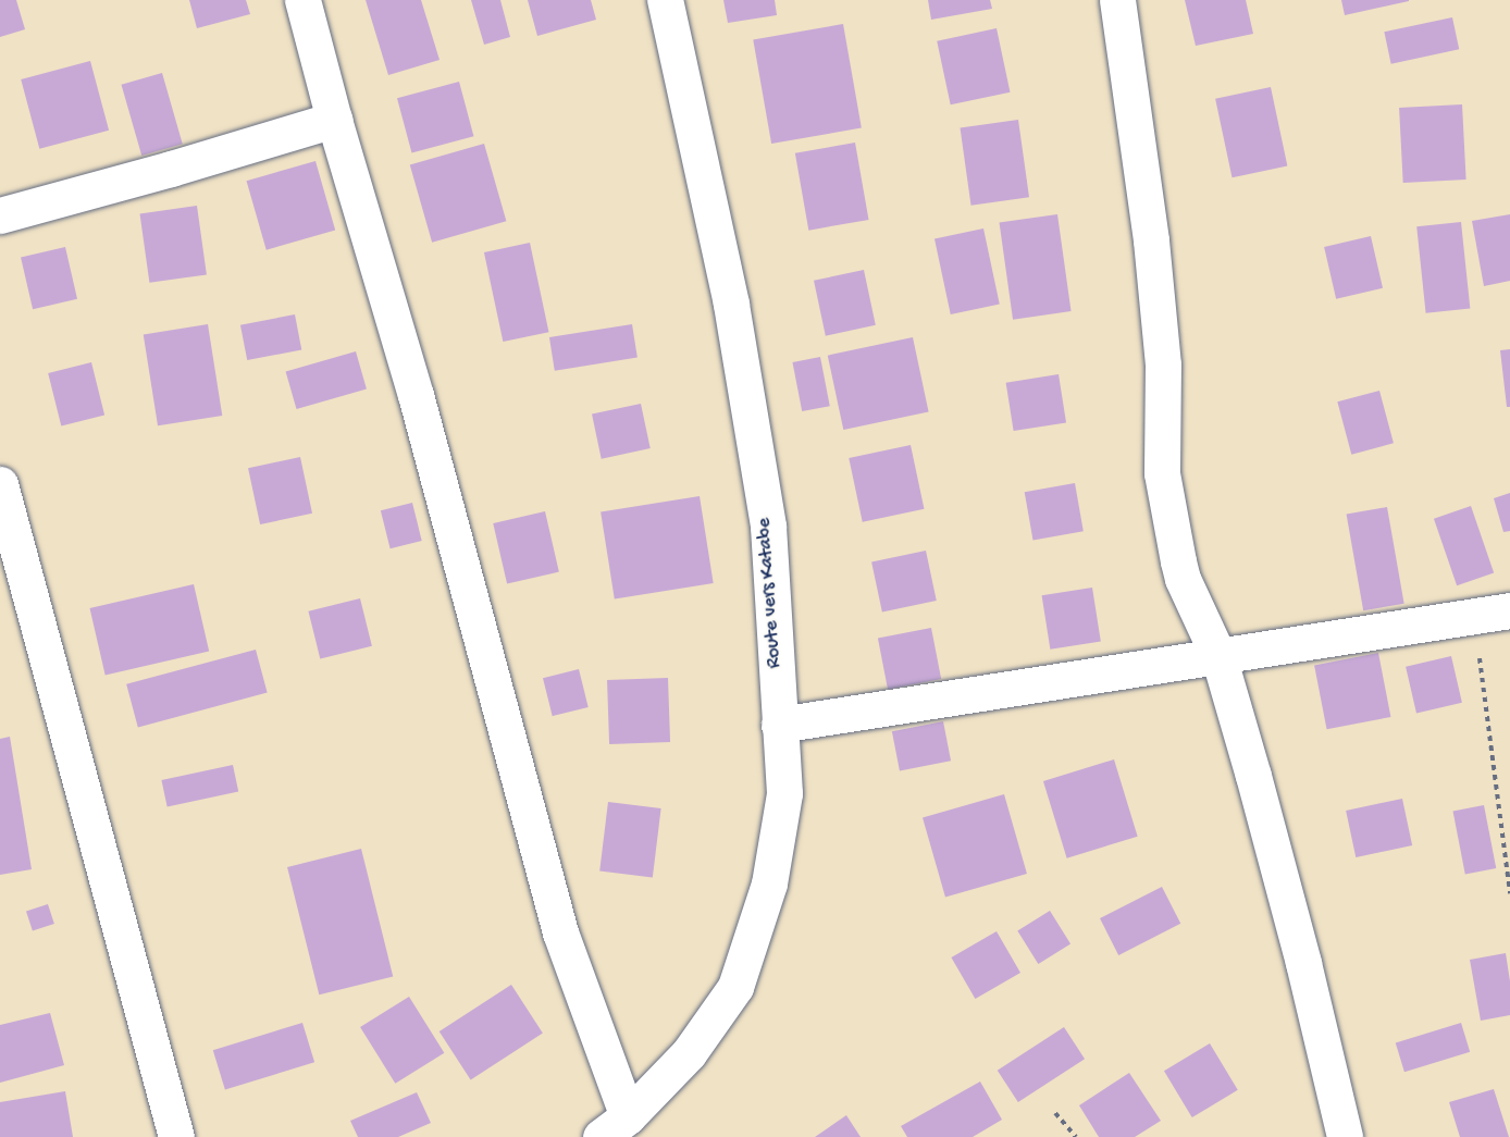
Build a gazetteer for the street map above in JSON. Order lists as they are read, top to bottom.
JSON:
{
  "streets": {
    "street": ["Route vers Katabe"]
  }
}
